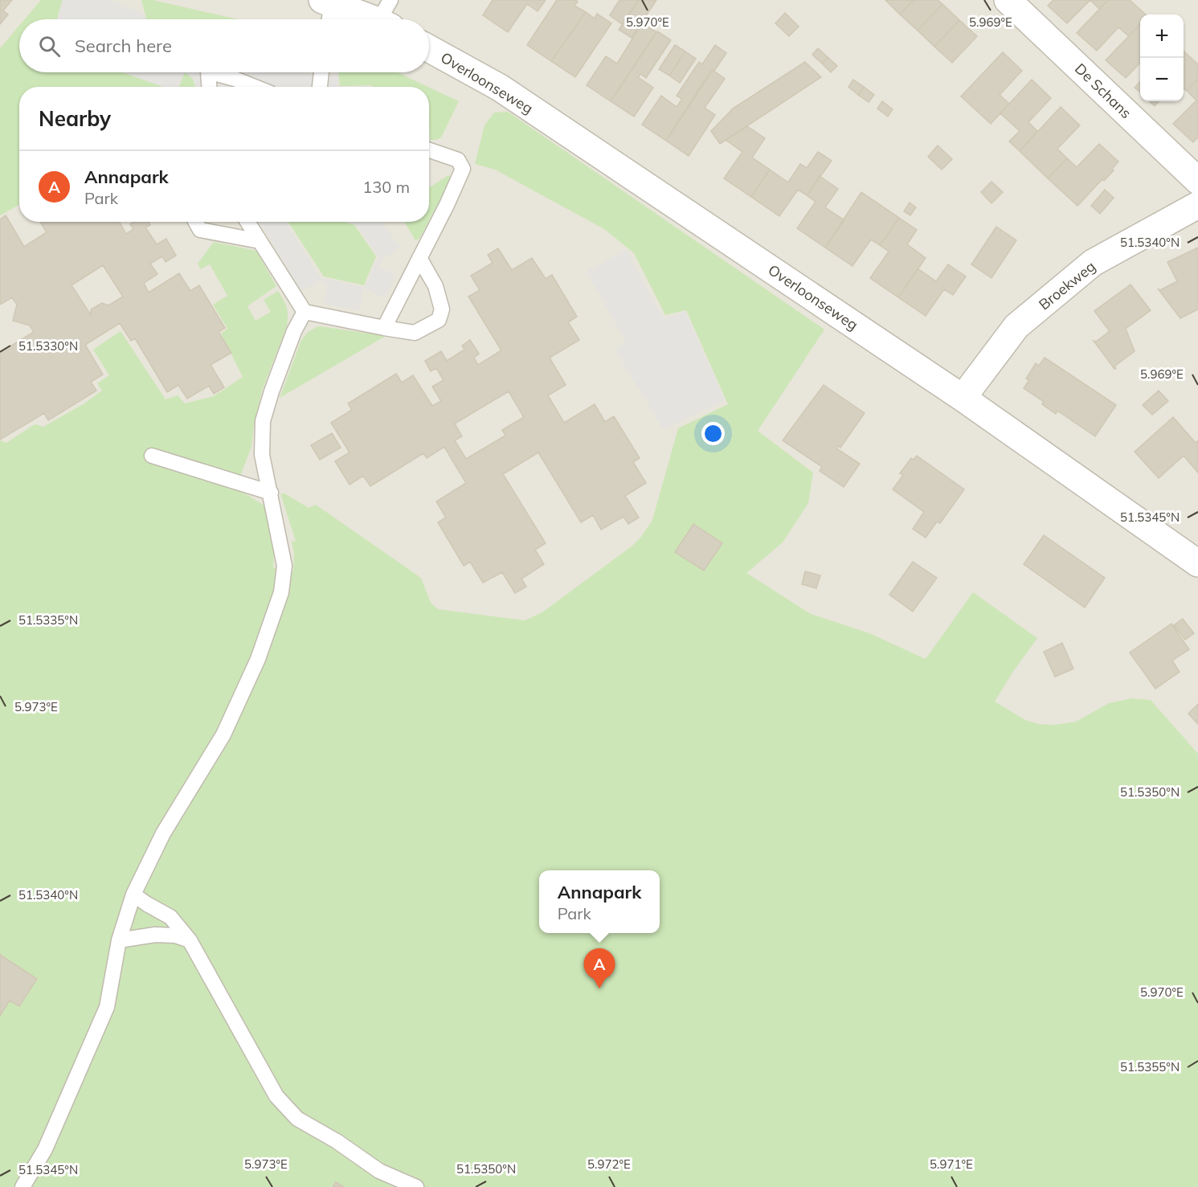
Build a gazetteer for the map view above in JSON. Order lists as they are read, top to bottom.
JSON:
{
  "streets": {
    "street": ["Overloonseweg", "De Schans", "Broekweg"]
  },
  "crossings": [
    ["Overloonseweg", "Broekweg"]
  ],
  "page": {
    "map_buttons": ["+", "−"],
    "search": "Search here",
    "heading": "Nearby",
    "list": [
      {
        "mark": "A",
        "name": "Annapark",
        "note": "Park",
        "value": "130 m"
      }
    ],
    "popup": ["Annapark", "Park"],
    "pins": "A"
  },
  "coordinates": [
    "5.970°E",
    "5.969°E",
    "51.5340°N",
    "51.5330°N",
    "51.5345°N",
    "51.5335°N",
    "5.973°E",
    "51.5350°N",
    "51.5355°N",
    "5.972°E",
    "5.971°E"
  ]
}
